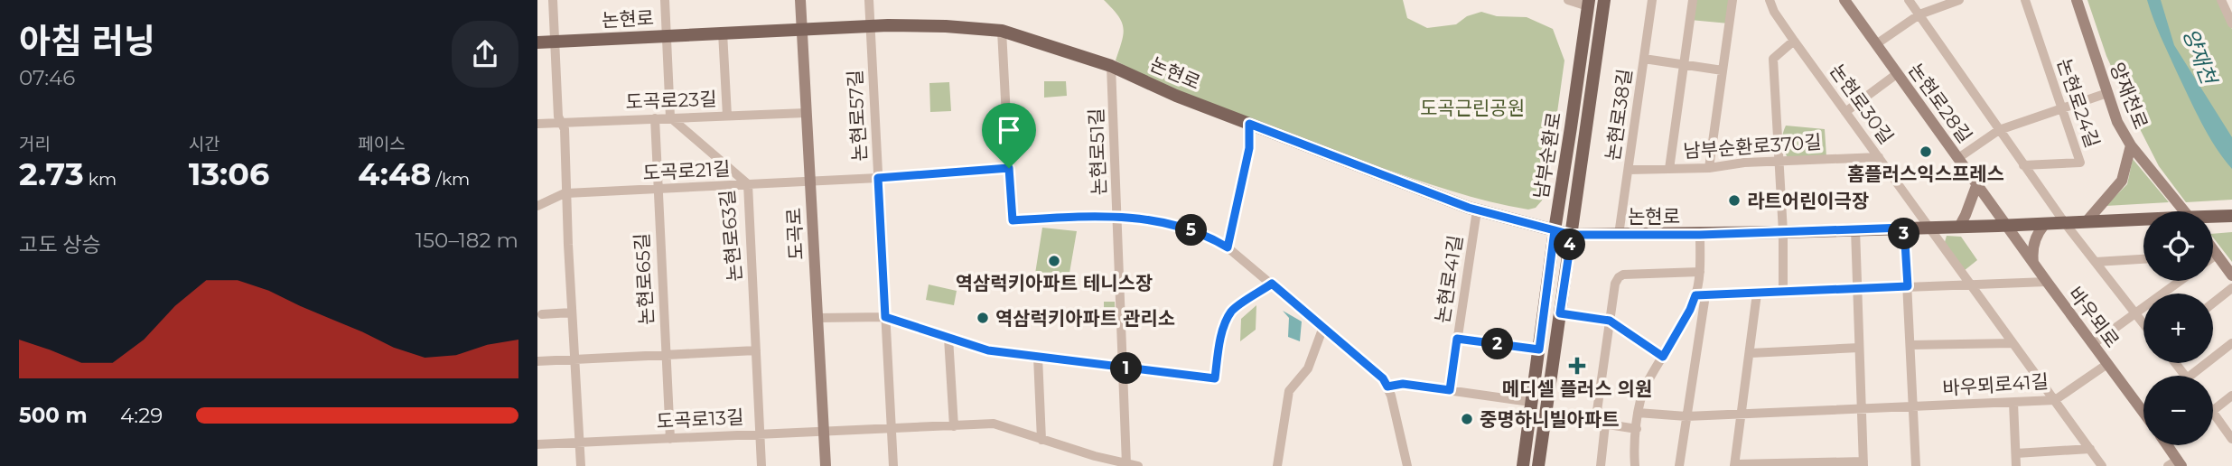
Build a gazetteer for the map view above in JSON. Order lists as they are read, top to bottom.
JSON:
{
  "streets": {
    "main road": ["논현로", "남부순환로"],
    "street": [
      "양재천로",
      "도곡로23길",
      "논현로28길",
      "논현로24길",
      "논현로30길",
      "논현로38길",
      "논현로57길",
      "남부순환로370길",
      "논현로51길",
      "도곡로21길",
      "도곡로",
      "논현로63길",
      "논현로65길",
      "논현로41길",
      "바우뫼로",
      "바우뫼로41길",
      "도곡로13길"
    ]
  },
  "crossings": [
    ["논현로", "논현로28길"],
    ["논현로", "논현로30길"],
    ["논현로", "논현로38길"],
    ["논현로", "논현로57길"],
    ["논현로", "논현로51길"],
    ["논현로", "남부순환로"],
    ["논현로", "도곡로"],
    ["논현로", "논현로41길"],
    ["논현로", "바우뫼로"],
    ["도곡로23길", "도곡로"],
    ["도곡로23길", "논현로63길"],
    ["도곡로23길", "논현로65길"],
    ["논현로28길", "바우뫼로"],
    ["논현로30길", "남부순환로370길"],
    ["논현로30길", "바우뫼로41길"],
    ["논현로38길", "남부순환로370길"],
    ["논현로57길", "도곡로21길"],
    ["논현로57길", "도곡로13길"],
    ["논현로51길", "도곡로13길"],
    ["도곡로21길", "도곡로"],
    ["도곡로21길", "논현로63길"],
    ["도곡로21길", "논현로65길"],
    ["도곡로", "도곡로13길"],
    ["논현로63길", "도곡로13길"],
    ["논현로65길", "도곡로13길"],
    ["바우뫼로", "바우뫼로41길"]
  ],
  "water": ["양재천"],
  "parks": ["도곡근린공원"],
  "places": {
    "other": [
      "홈플러스익스프레스",
      "라트어린이극장",
      "역삼럭키아파트 테니스장",
      "역삼럭키아파트 관리소",
      "중명하니빌아파트"
    ],
    "health": ["메디셀 플러스 의원"]
  },
  "page": {
    "heading": ["아침 러닝", "07:46"],
    "stats": [
      ["거리", "2.73 km"],
      ["시간", "13:06"],
      ["페이스", "4:48 /km"]
    ],
    "map_buttons": ["+", "−"],
    "pins": [
      "5",
      "3",
      "4",
      "2",
      "1"
    ],
    "chart": ["고도 상승", "150–182 m"],
    "list": [
      {
        "name": "500 m",
        "note": "4:29"
      }
    ]
  }
}
